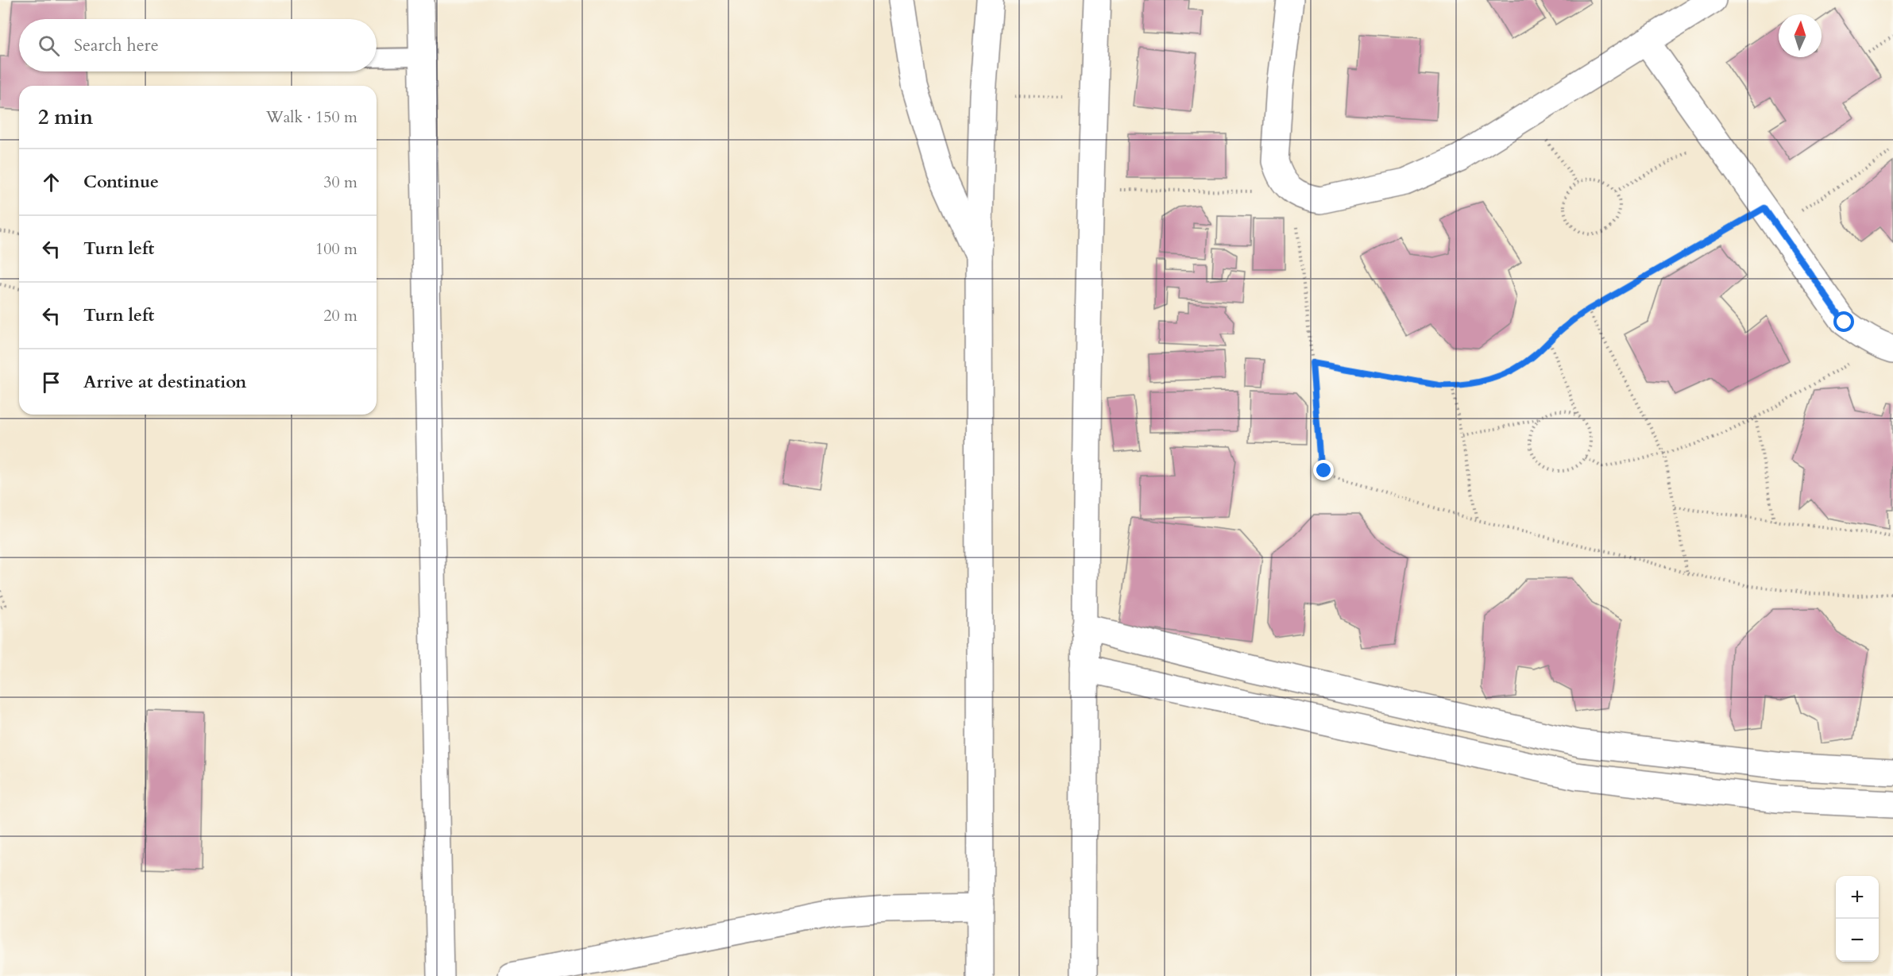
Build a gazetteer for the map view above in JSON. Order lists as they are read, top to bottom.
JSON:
{
  "north": "top",
  "page": {
    "search": "Search here",
    "heading": ["2 min", "Walk · 150 m"],
    "list": [
      ["Continue", "30 m"],
      ["Turn left", "100 m"],
      ["Turn left", "20 m"],
      "Arrive at destination"
    ],
    "map_buttons": ["+", "−"]
  }
}
